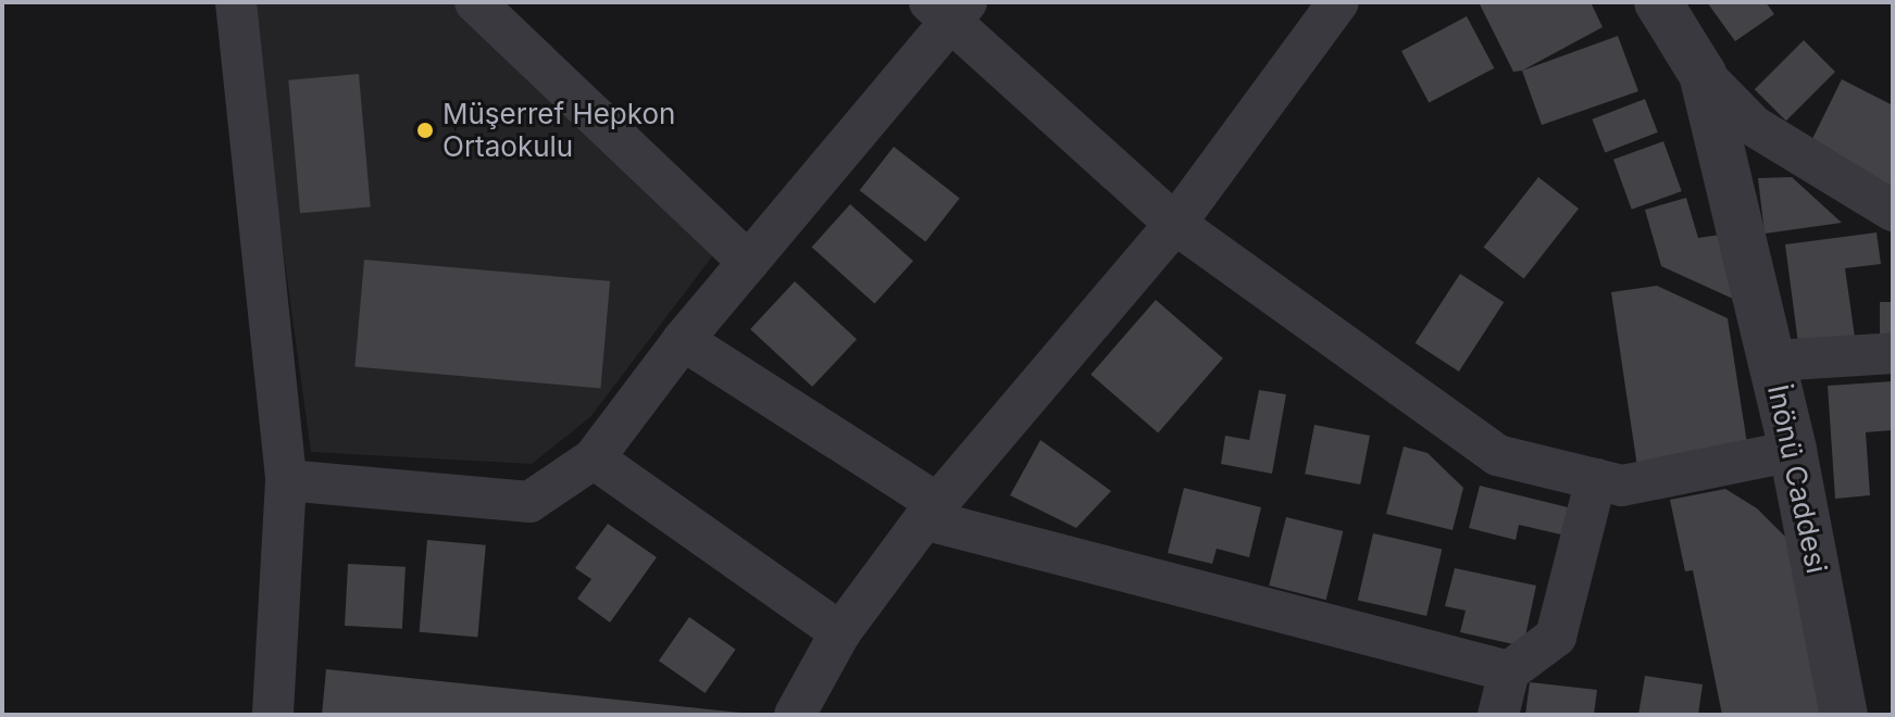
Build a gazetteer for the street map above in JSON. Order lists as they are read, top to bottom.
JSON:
{
  "streets": {
    "street": ["İnönü Caddesi"]
  },
  "places": ["Müşerref Hepkon Ortaokulu"]
}
